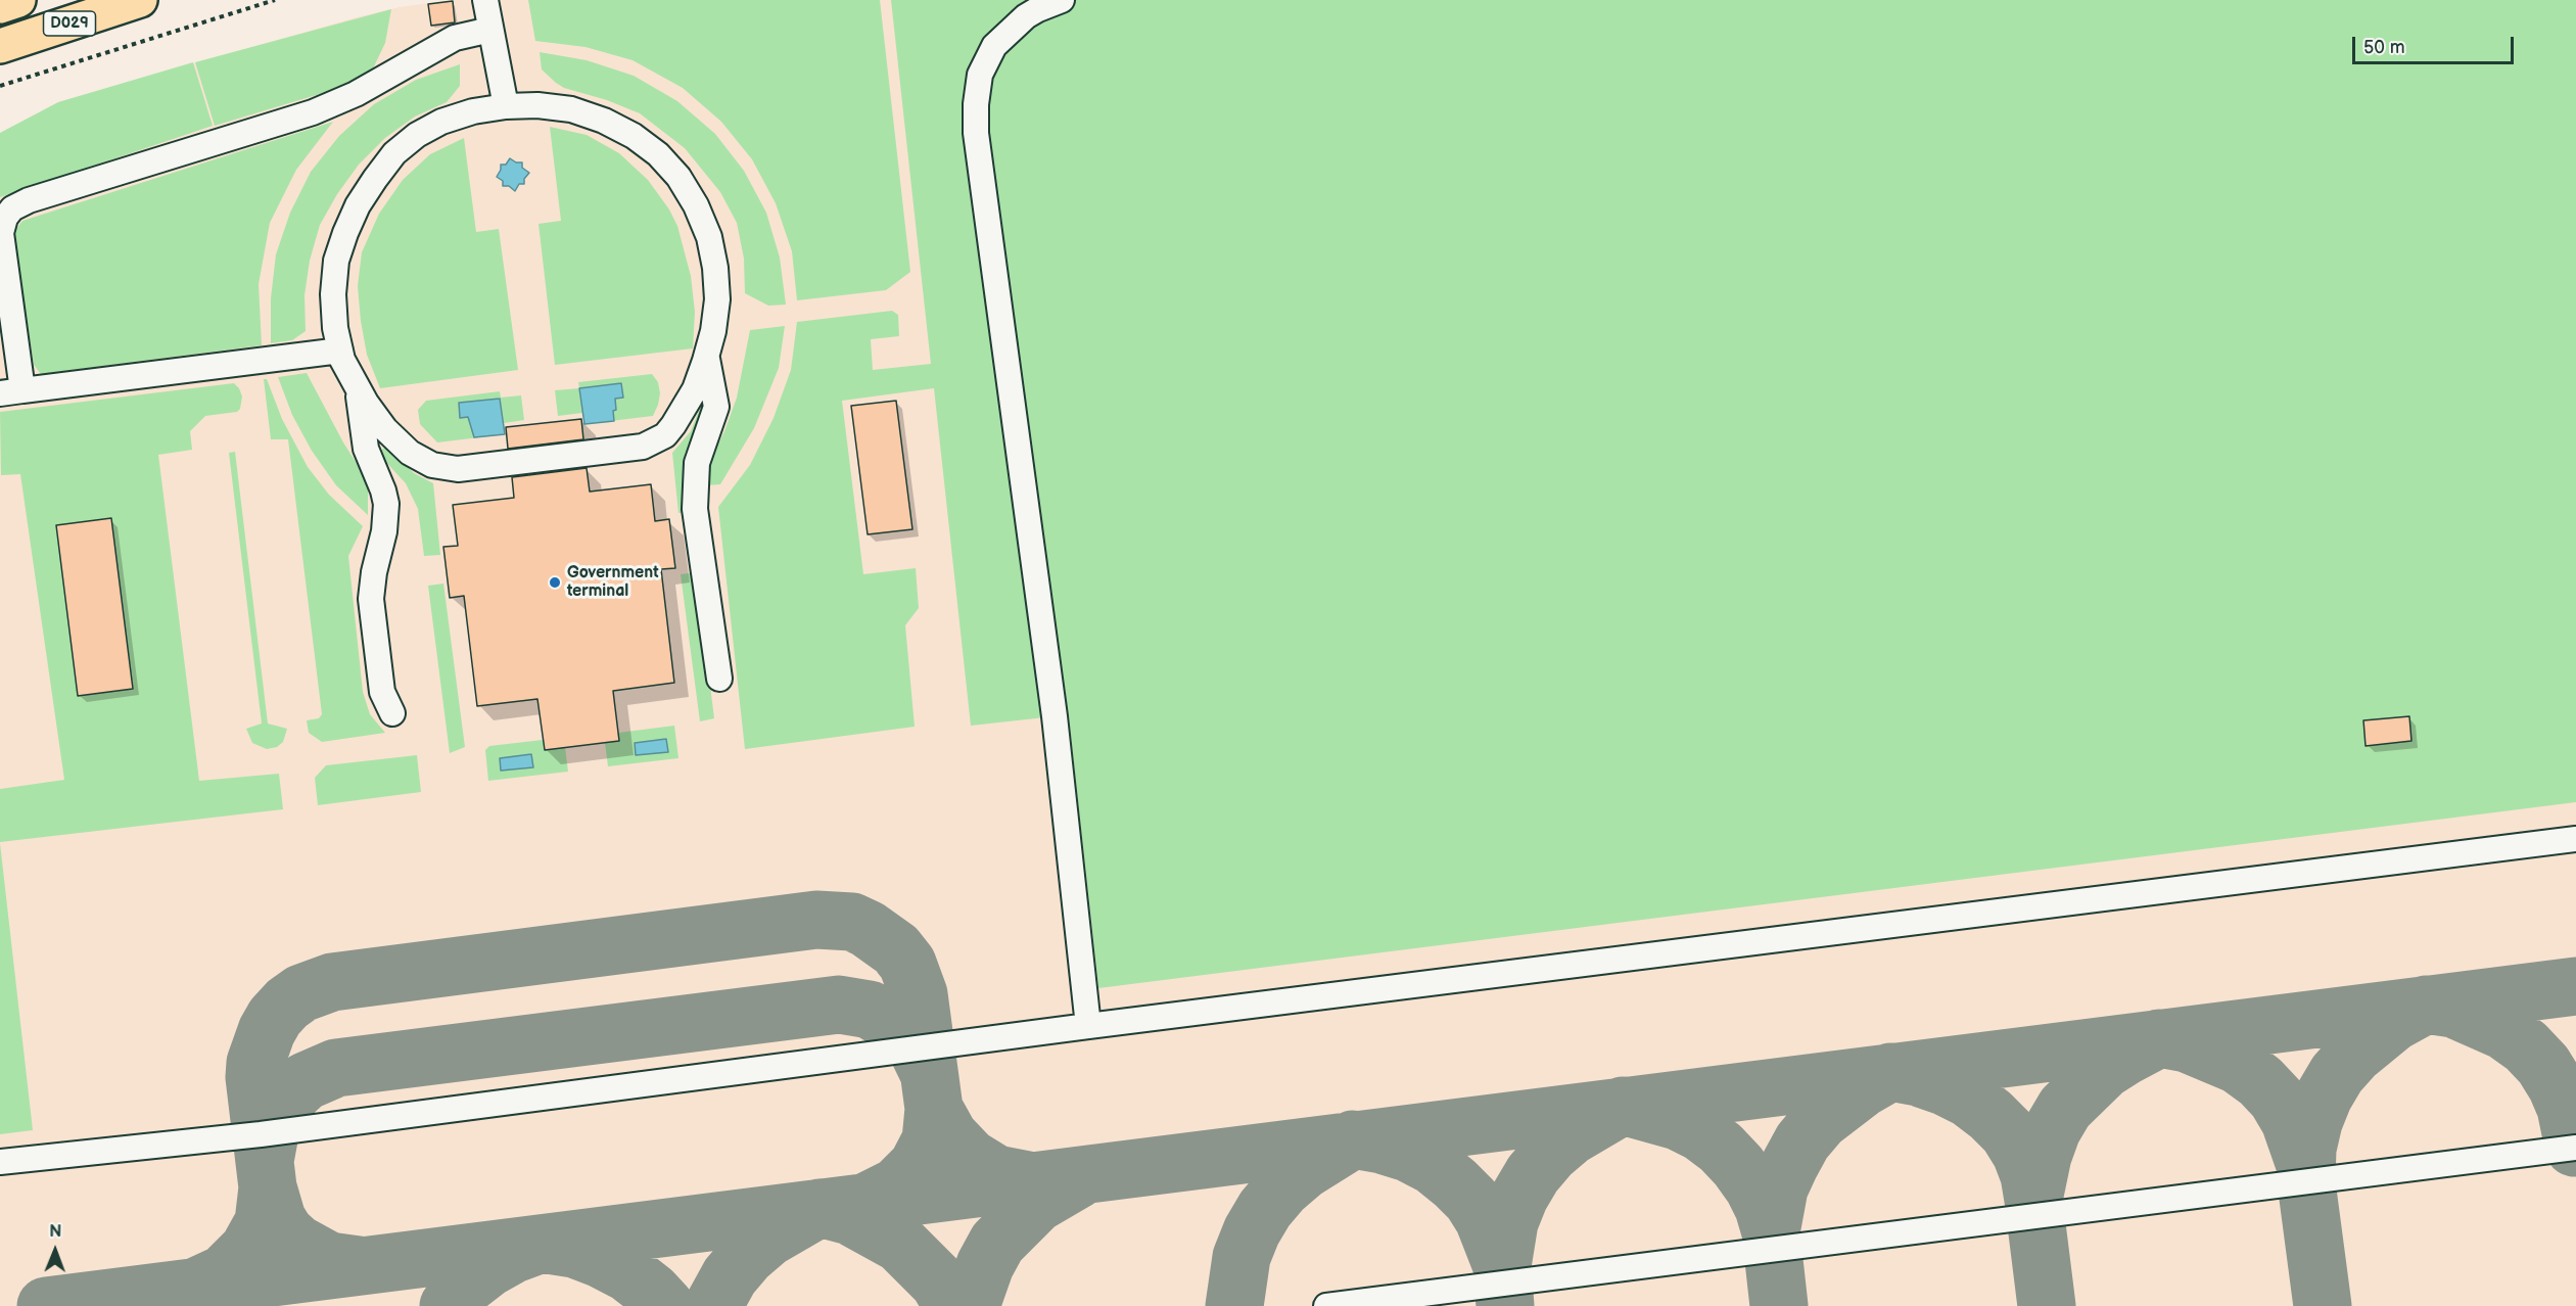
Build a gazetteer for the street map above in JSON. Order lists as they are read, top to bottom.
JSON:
{
  "streets": {
    "highway": ["D029"]
  },
  "places": ["Government terminal"],
  "scale_bar": "50 m",
  "north": "top"
}
